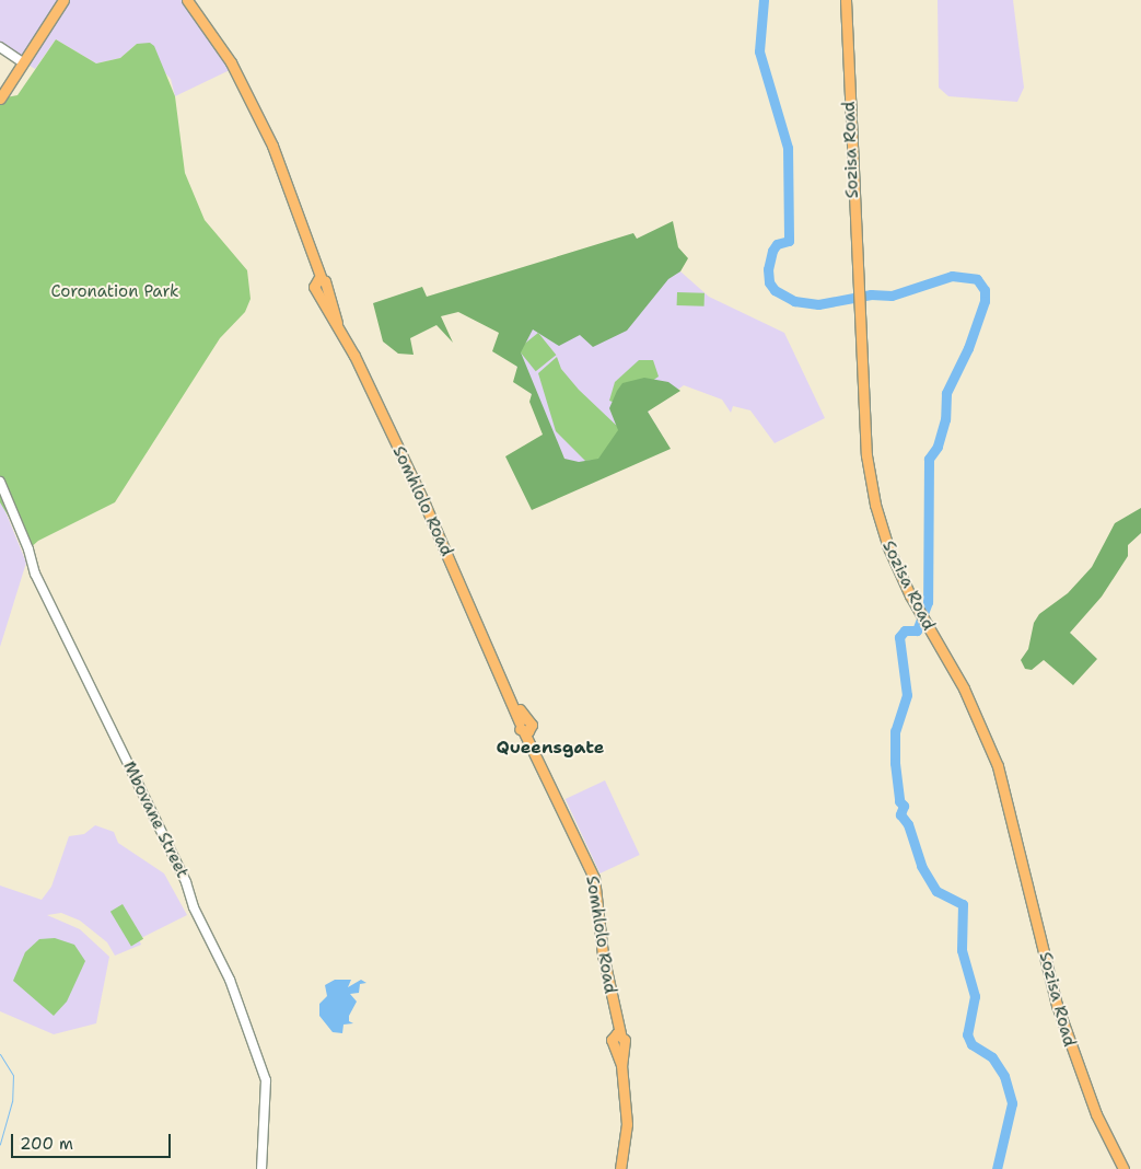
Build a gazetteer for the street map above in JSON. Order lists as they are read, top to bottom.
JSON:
{
  "streets": {
    "main road": ["Sozisa Road", "Somhlolo Road"],
    "street": ["Mbovane Street"]
  },
  "districts": ["Queensgate"],
  "parks": ["Coronation Park"],
  "scale_bar": "200 m"
}
